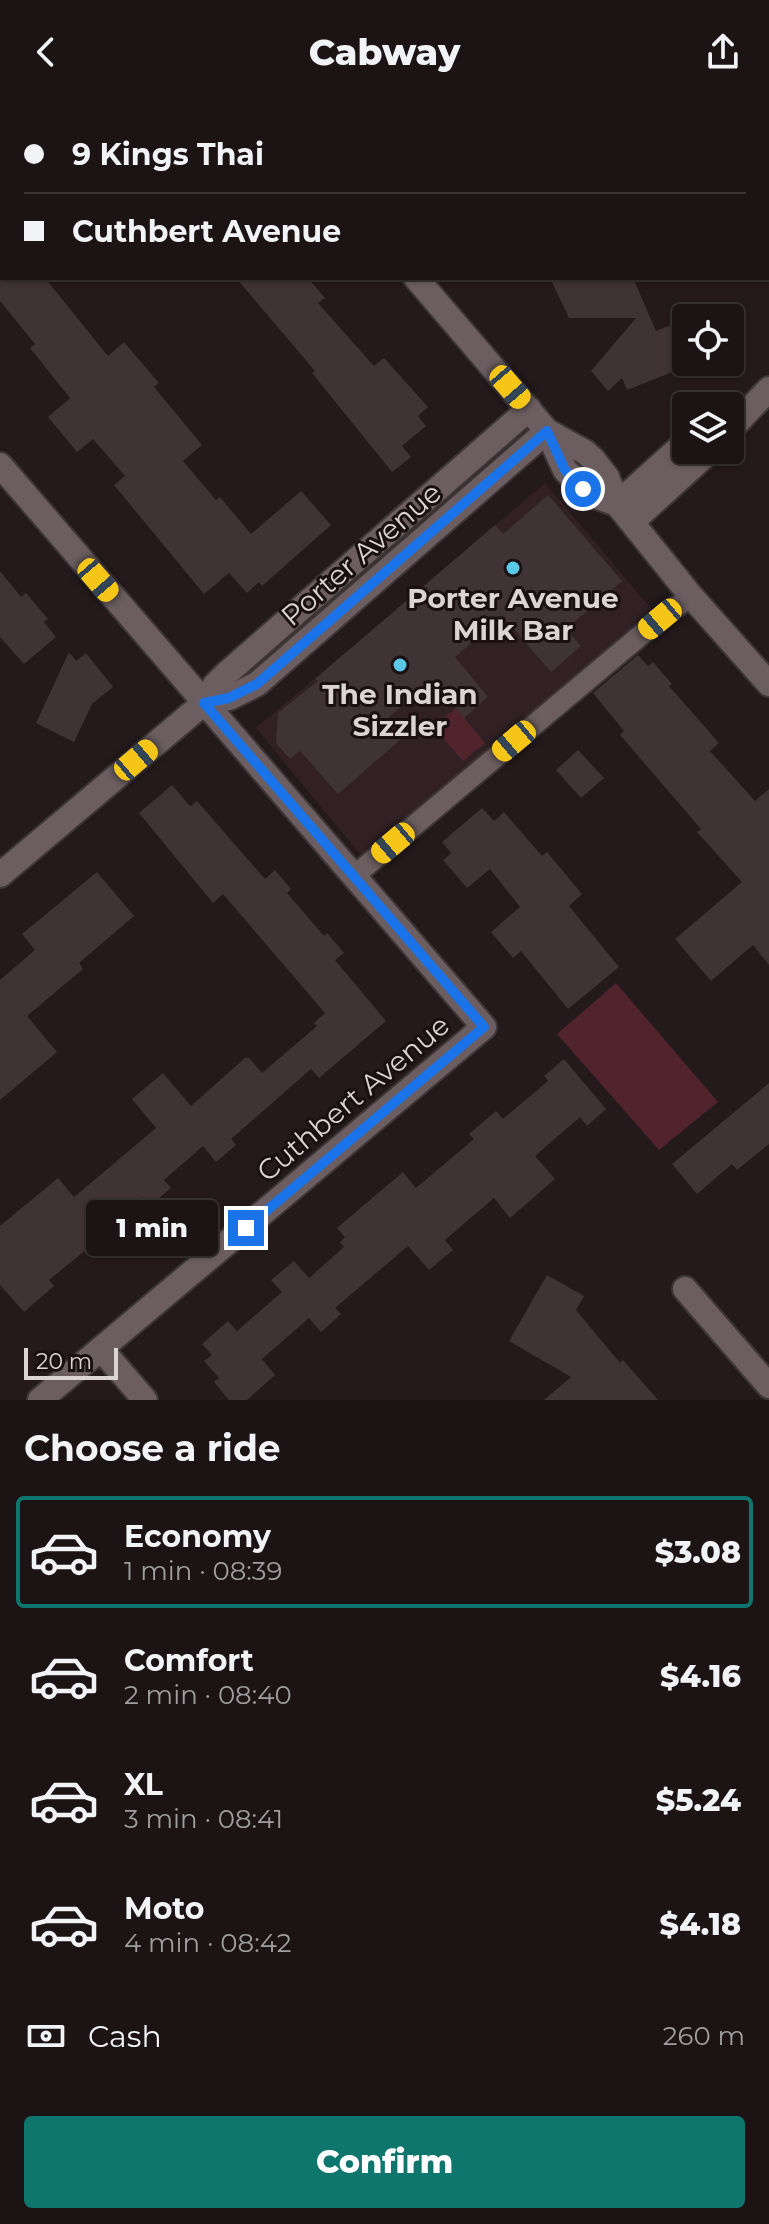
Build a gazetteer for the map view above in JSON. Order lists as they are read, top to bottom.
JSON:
{
  "streets": {
    "street": ["Porter Avenue", "Cuthbert Avenue"]
  },
  "places": ["Porter Avenue Milk Bar", "The Indian Sizzler"],
  "scale_bar": "20 m",
  "page": {
    "header": "Cabway",
    "banner": ["9 Kings Thai", "Cuthbert Avenue"],
    "bubble": "1 min",
    "scale": "20 m",
    "heading": "Choose a ride",
    "list": [
      {
        "name": "Economy",
        "note": "1 min · 08:39",
        "value": "$3.08"
      },
      {
        "name": "Comfort",
        "note": "2 min · 08:40",
        "value": "$4.16"
      },
      {
        "name": "XL",
        "note": "3 min · 08:41",
        "value": "$5.24"
      },
      {
        "name": "Moto",
        "note": "4 min · 08:42",
        "value": "$4.18"
      }
    ],
    "pay": ["Cash", "260 m"],
    "buttons": "Confirm"
  }
}
